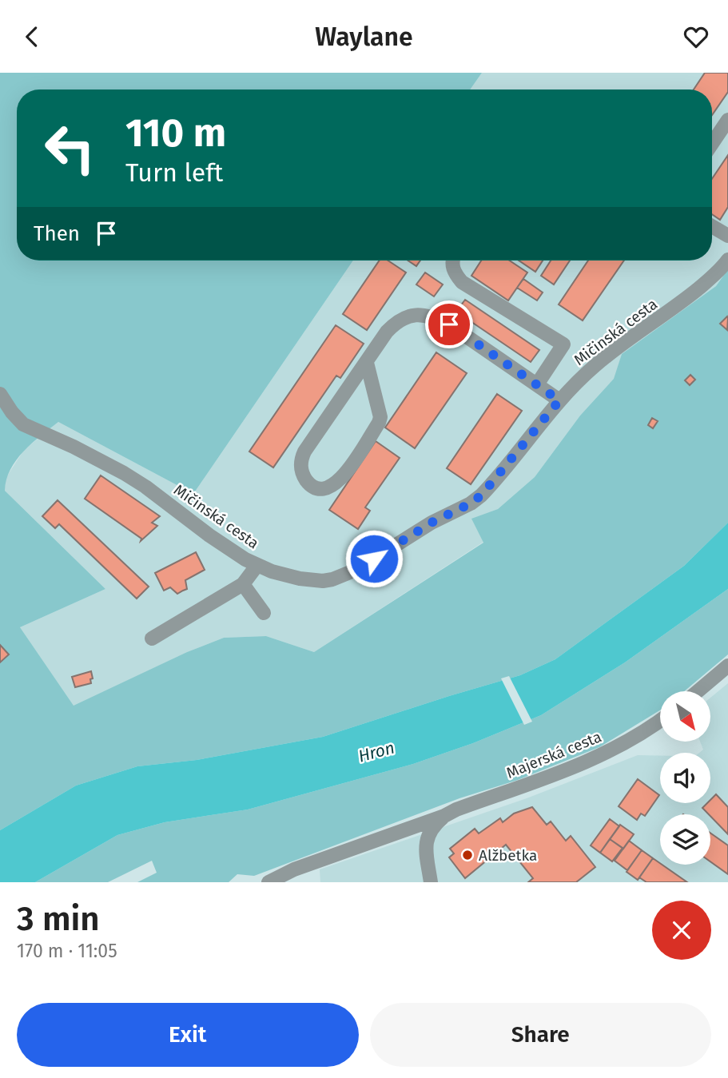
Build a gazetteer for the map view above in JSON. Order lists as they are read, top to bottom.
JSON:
{
  "streets": {
    "street": ["Mičinská cesta", "Majerská cesta"]
  },
  "water": ["Hron"],
  "places": ["Alžbetka"],
  "north": "bottom right",
  "page": {
    "header": "Waylane",
    "turn": ["110 m", "Turn left"],
    "then": "Then",
    "heading": ["3 min", "170 m · 11:05"],
    "buttons": ["Exit", "Share"]
  }
}
